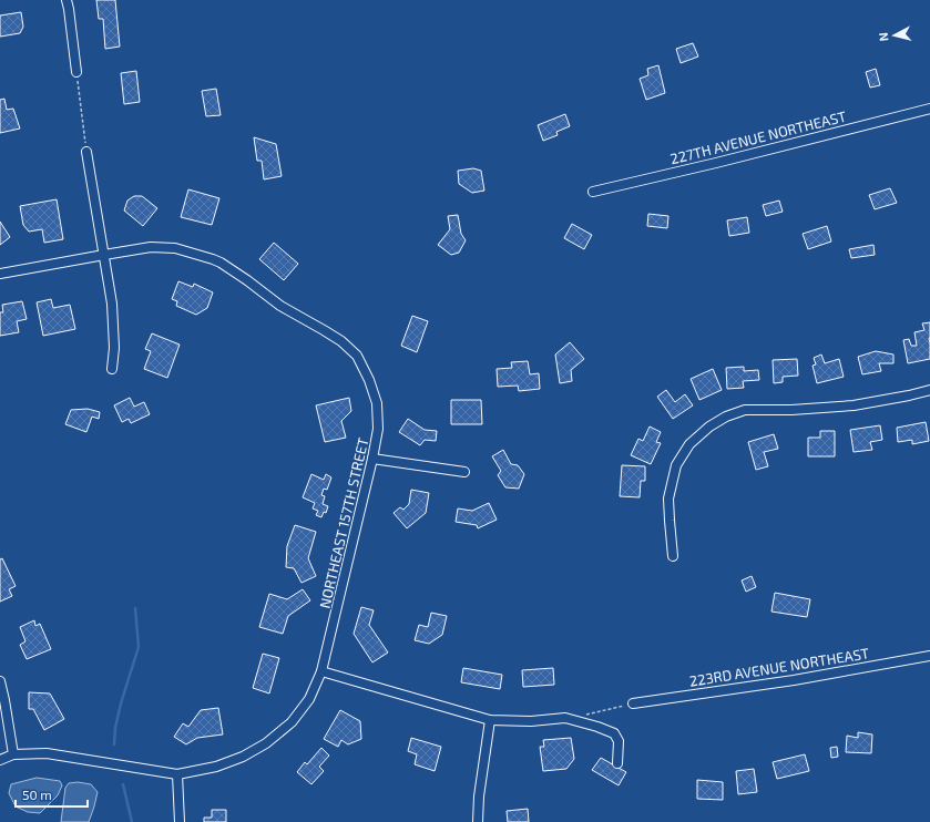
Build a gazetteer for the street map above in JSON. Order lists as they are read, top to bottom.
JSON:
{
  "streets": {
    "street": ["227TH AVENUE NORTHEAST", "NORTHEAST 157TH STREET", "223RD AVENUE NORTHEAST"]
  },
  "scale_bar": "50 m",
  "north": "left"
}
